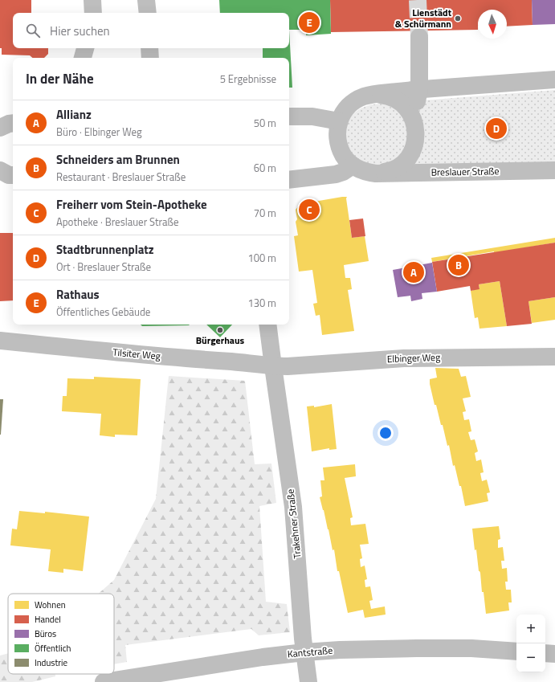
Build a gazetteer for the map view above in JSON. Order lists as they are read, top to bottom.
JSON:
{
  "streets": {
    "street": [
      "Breslauer Straße",
      "Tilsiter Weg",
      "Elbinger Weg",
      "Trakehner Straße",
      "Kantstraße"
    ]
  },
  "crossings": [
    ["Tilsiter Weg", "Elbinger Weg"],
    ["Tilsiter Weg", "Trakehner Straße"],
    ["Elbinger Weg", "Trakehner Straße"],
    ["Trakehner Straße", "Kantstraße"]
  ],
  "places": ["Lienstädt & Schürmann", "Bürgerhaus"],
  "legend": [
    "Wohnen",
    "Handel",
    "Büros",
    "Öffentlich",
    "Industrie"
  ],
  "north": "bottom",
  "page": {
    "pins": [
      "E",
      "D",
      "C",
      "B",
      "A"
    ],
    "search": "Hier suchen",
    "heading": ["In der Nähe", "5 Ergebnisse"],
    "list": [
      {
        "mark": "A",
        "name": "Allianz",
        "note": "Büro · Elbinger Weg",
        "value": "50 m"
      },
      {
        "mark": "B",
        "name": "Schneiders am Brunnen",
        "note": "Restaurant · Breslauer Straße",
        "value": "60 m"
      },
      {
        "mark": "C",
        "name": "Freiherr vom Stein-Apotheke",
        "note": "Apotheke · Breslauer Straße",
        "value": "70 m"
      },
      {
        "mark": "D",
        "name": "Stadtbrunnenplatz",
        "note": "Ort · Breslauer Straße",
        "value": "100 m"
      },
      {
        "mark": "E",
        "name": "Rathaus",
        "note": "Öffentliches Gebäude",
        "value": "130 m"
      }
    ],
    "map_buttons": ["+", "−"]
  }
}
